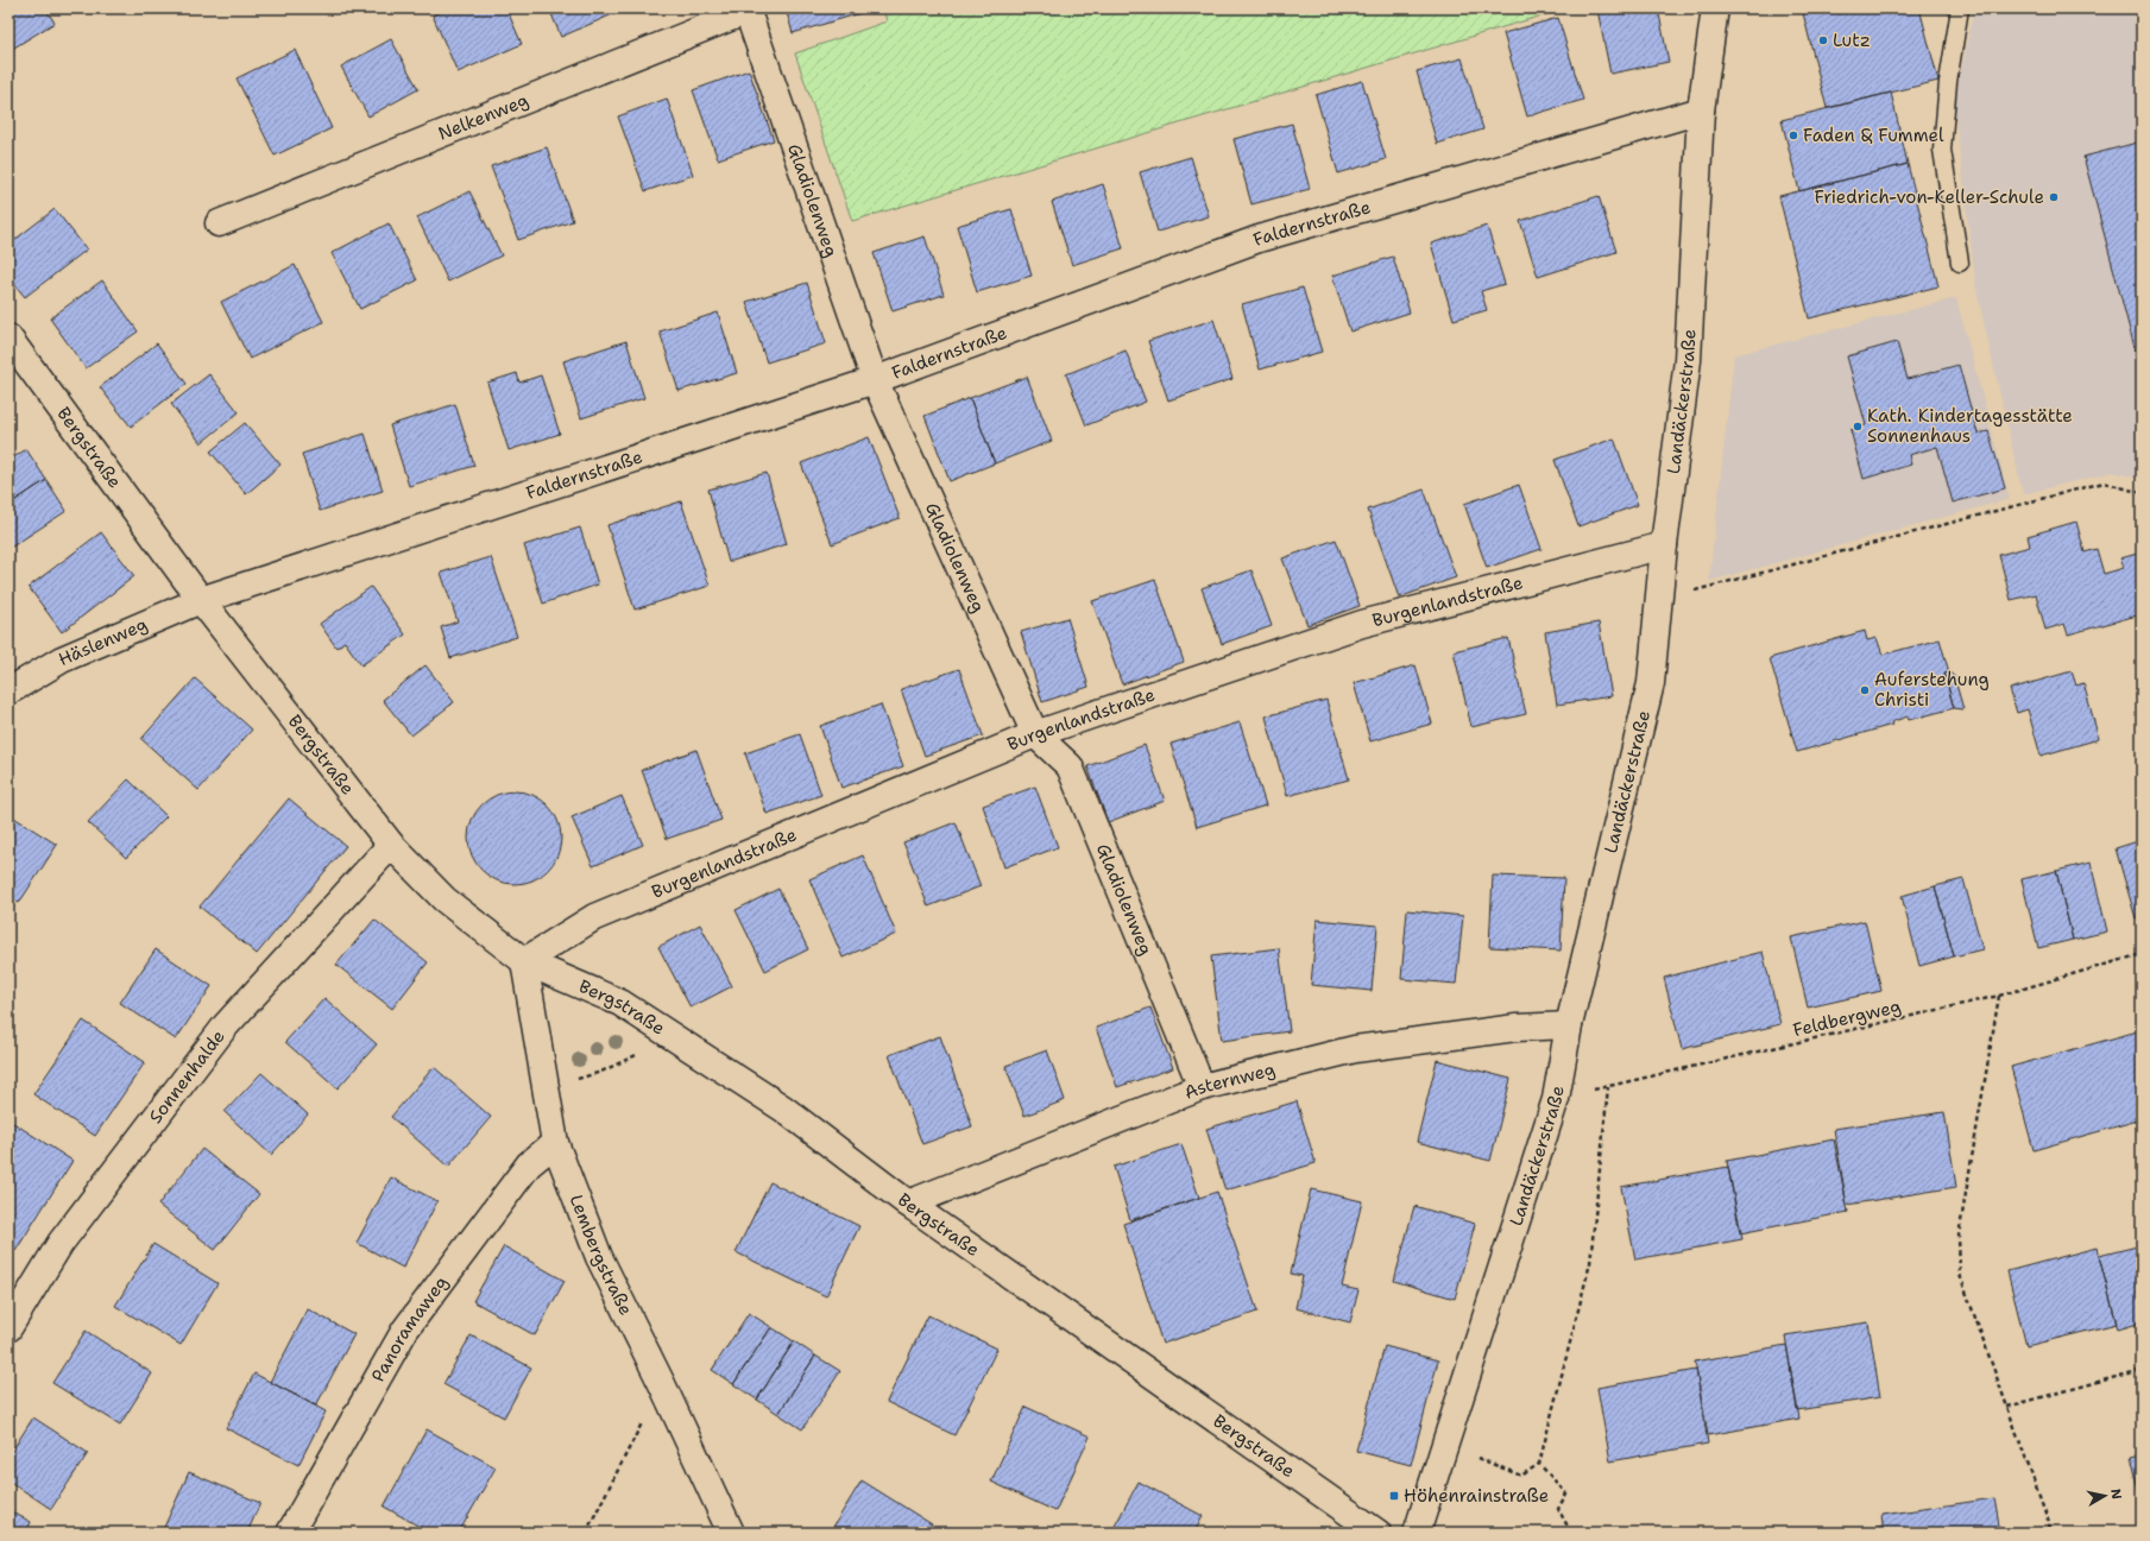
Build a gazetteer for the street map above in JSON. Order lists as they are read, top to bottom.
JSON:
{
  "streets": {
    "street": [
      "Nelkenweg",
      "Gladiolenweg",
      "Faldernstraße",
      "Landäckerstraße",
      "Bergstraße",
      "Burgenlandstraße",
      "Häslenweg",
      "Sonnenhalde",
      "Asternweg",
      "Lembergstraße",
      "Panoramaweg"
    ],
    "path": ["Feldbergweg"]
  },
  "crossings": [
    ["Nelkenweg", "Gladiolenweg"],
    ["Gladiolenweg", "Faldernstraße"],
    ["Gladiolenweg", "Burgenlandstraße"],
    ["Gladiolenweg", "Asternweg"],
    ["Faldernstraße", "Landäckerstraße"],
    ["Faldernstraße", "Bergstraße"],
    ["Faldernstraße", "Häslenweg"],
    ["Landäckerstraße", "Burgenlandstraße"],
    ["Landäckerstraße", "Feldbergweg"],
    ["Landäckerstraße", "Asternweg"],
    ["Bergstraße", "Burgenlandstraße"],
    ["Bergstraße", "Häslenweg"],
    ["Bergstraße", "Sonnenhalde"],
    ["Bergstraße", "Asternweg"],
    ["Bergstraße", "Lembergstraße"],
    ["Burgenlandstraße", "Lembergstraße"],
    ["Lembergstraße", "Panoramaweg"]
  ],
  "places": {
    "other": [
      "Lutz",
      "Faden & Fummel",
      "Friedrich-von-Keller-Schule",
      "Kath. Kindertagesstätte Sonnenhaus",
      "Auferstehung Christi"
    ],
    "transit": ["Höhenrainstraße"]
  },
  "north": "right"
}
